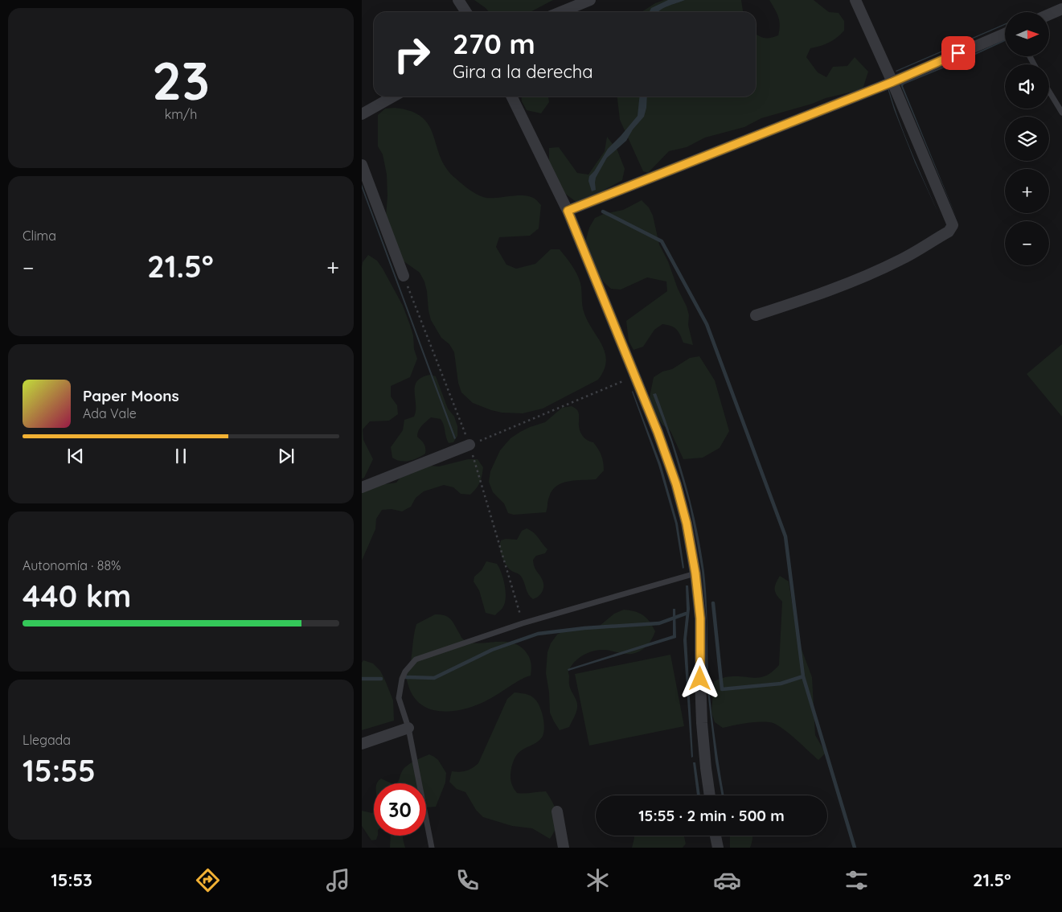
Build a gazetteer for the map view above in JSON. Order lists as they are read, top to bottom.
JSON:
{
  "north": "right",
  "page": {
    "tile": [
      ["23", "km/h"],
      "Clima",
      ["Autonomía · 88%", "440 km"],
      ["Llegada", "15:55"]
    ],
    "map_buttons": ["+", "−"],
    "turn": ["270 m", "Gira a la derecha"],
    "heat": ["−", "21.5°", "+"],
    "song": ["Paper Moons", "Ada Vale"],
    "limit": "30",
    "trip": "15:55 · 2 min · 500 m",
    "tabs": ["15:53", "21.5°"]
  }
}
